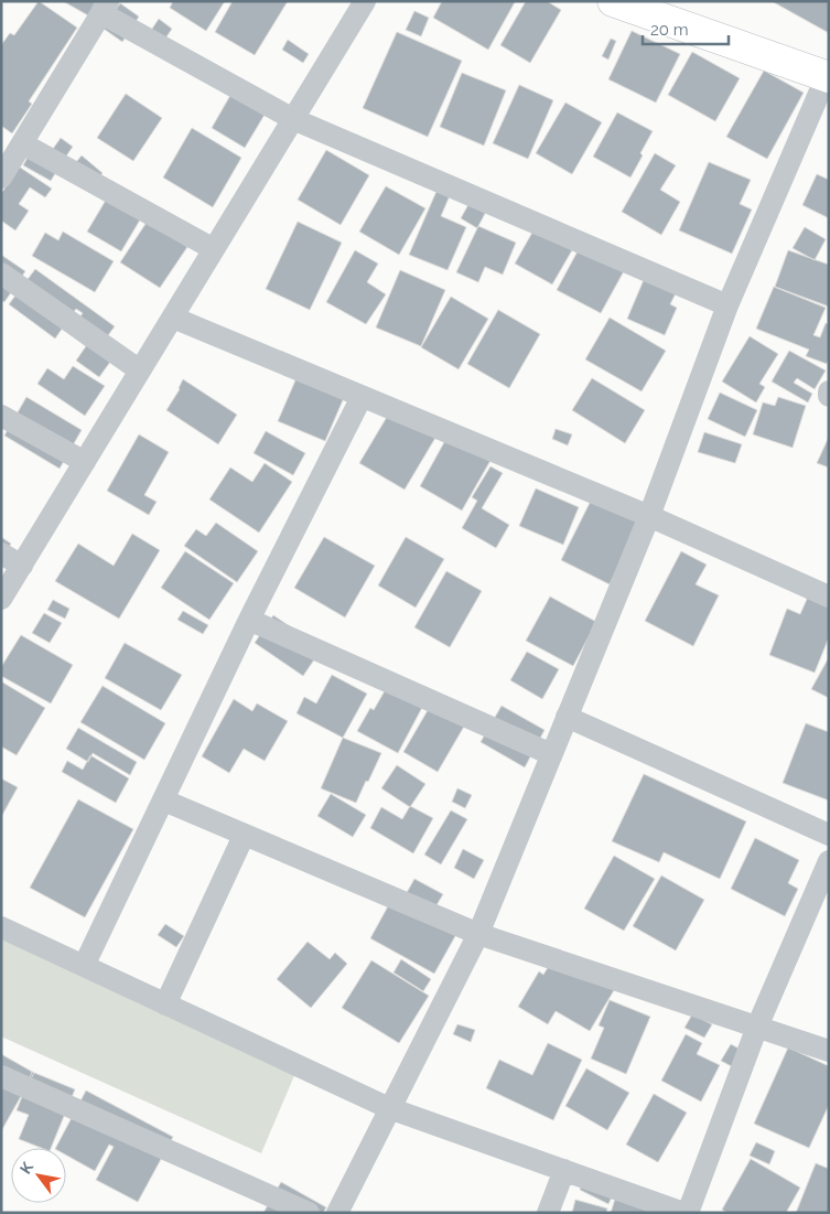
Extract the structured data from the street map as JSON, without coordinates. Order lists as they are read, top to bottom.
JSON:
{
  "scale_bar": "20 m",
  "north": "top left"
}
